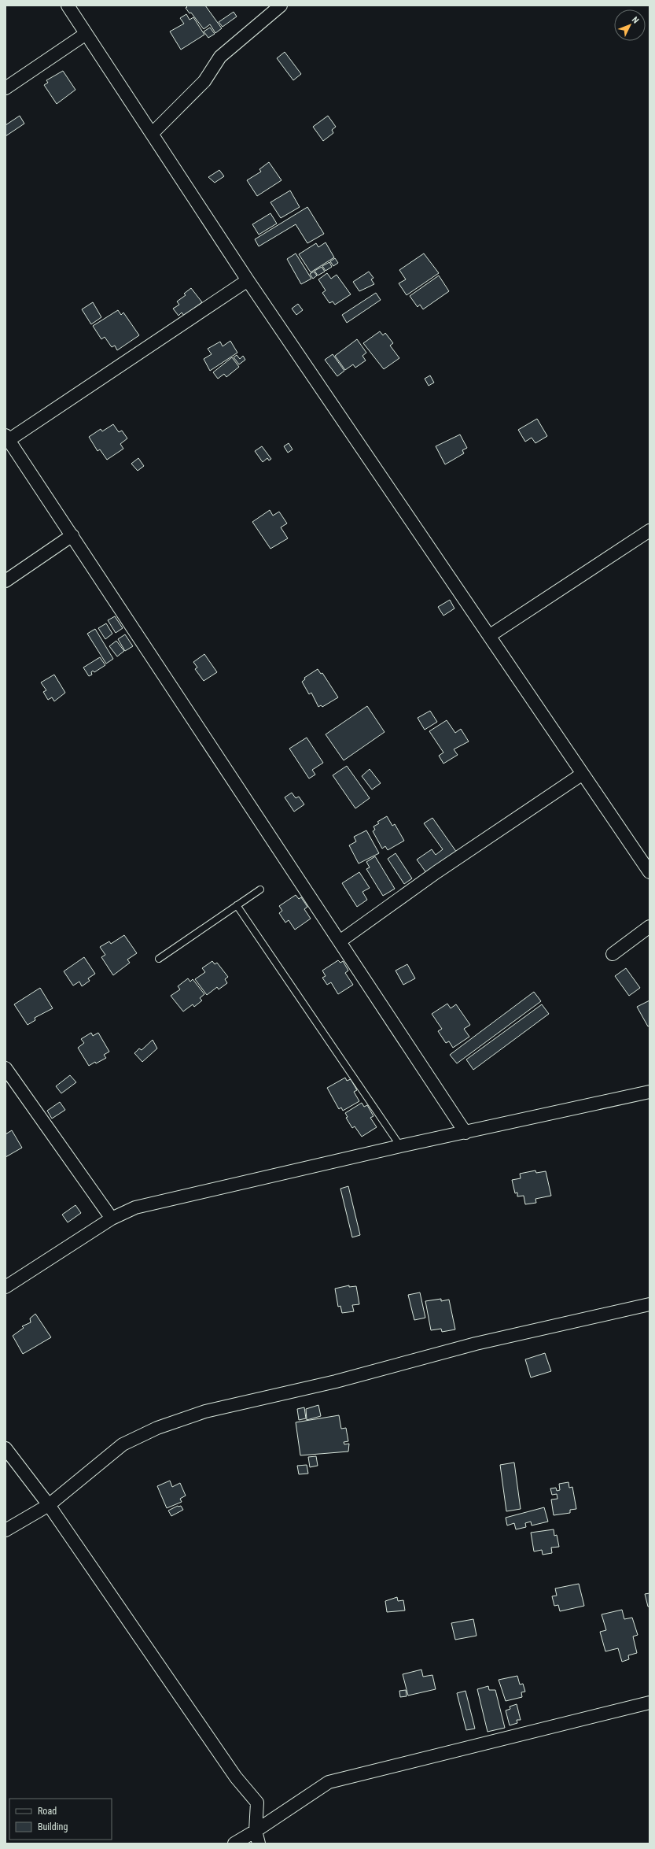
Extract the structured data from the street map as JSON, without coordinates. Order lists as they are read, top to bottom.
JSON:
{
  "legend": ["Road", "Building"],
  "north": "top right"
}
